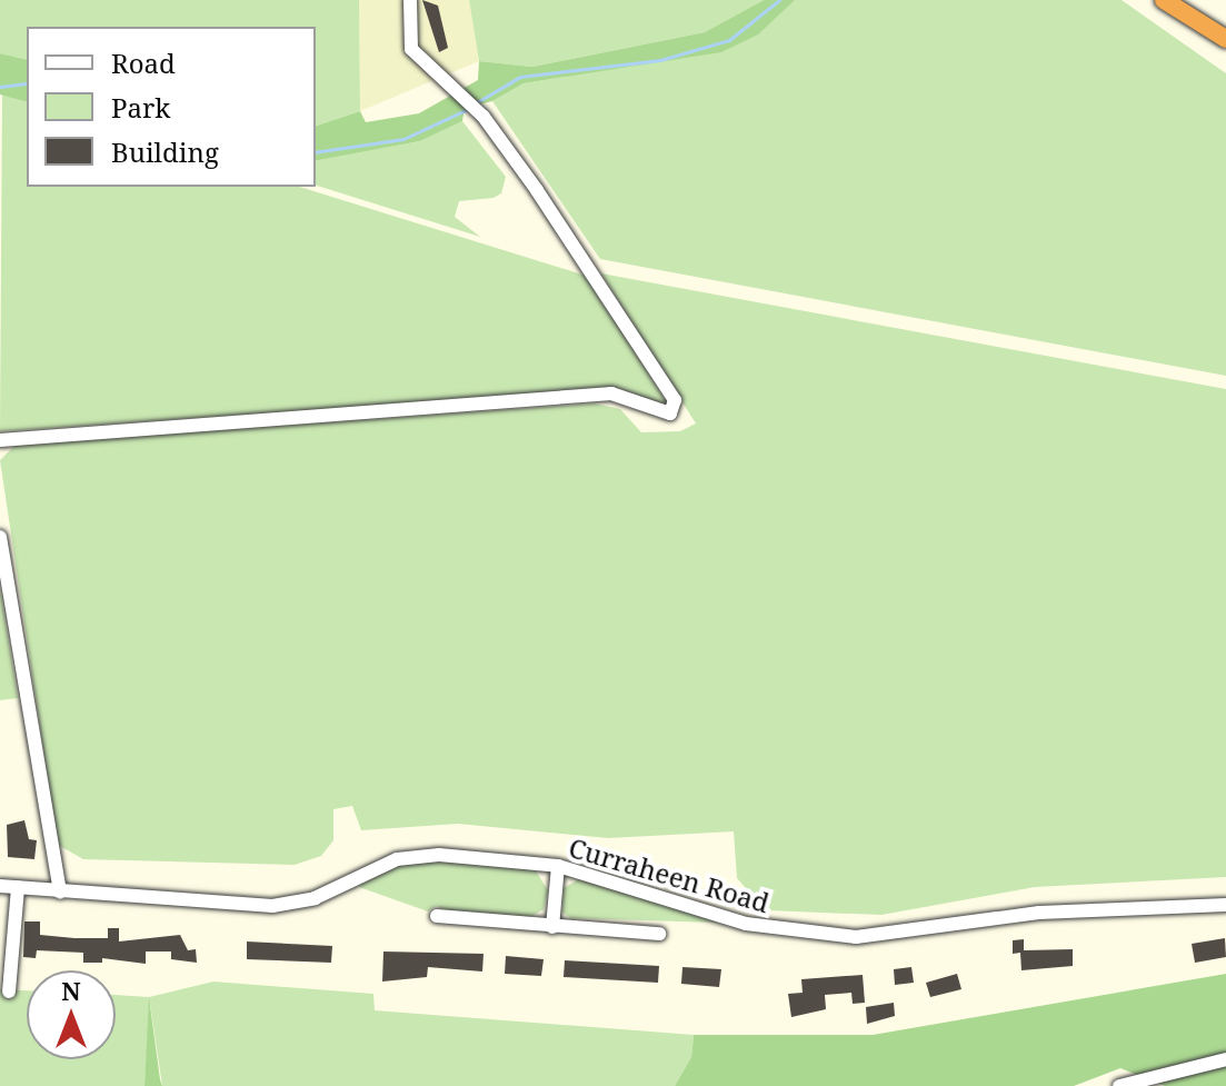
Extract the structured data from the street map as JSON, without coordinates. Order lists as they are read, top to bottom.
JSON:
{
  "streets": {
    "street": ["Curraheen Road"]
  },
  "legend": ["Road", "Park", "Building"],
  "north": "top"
}
